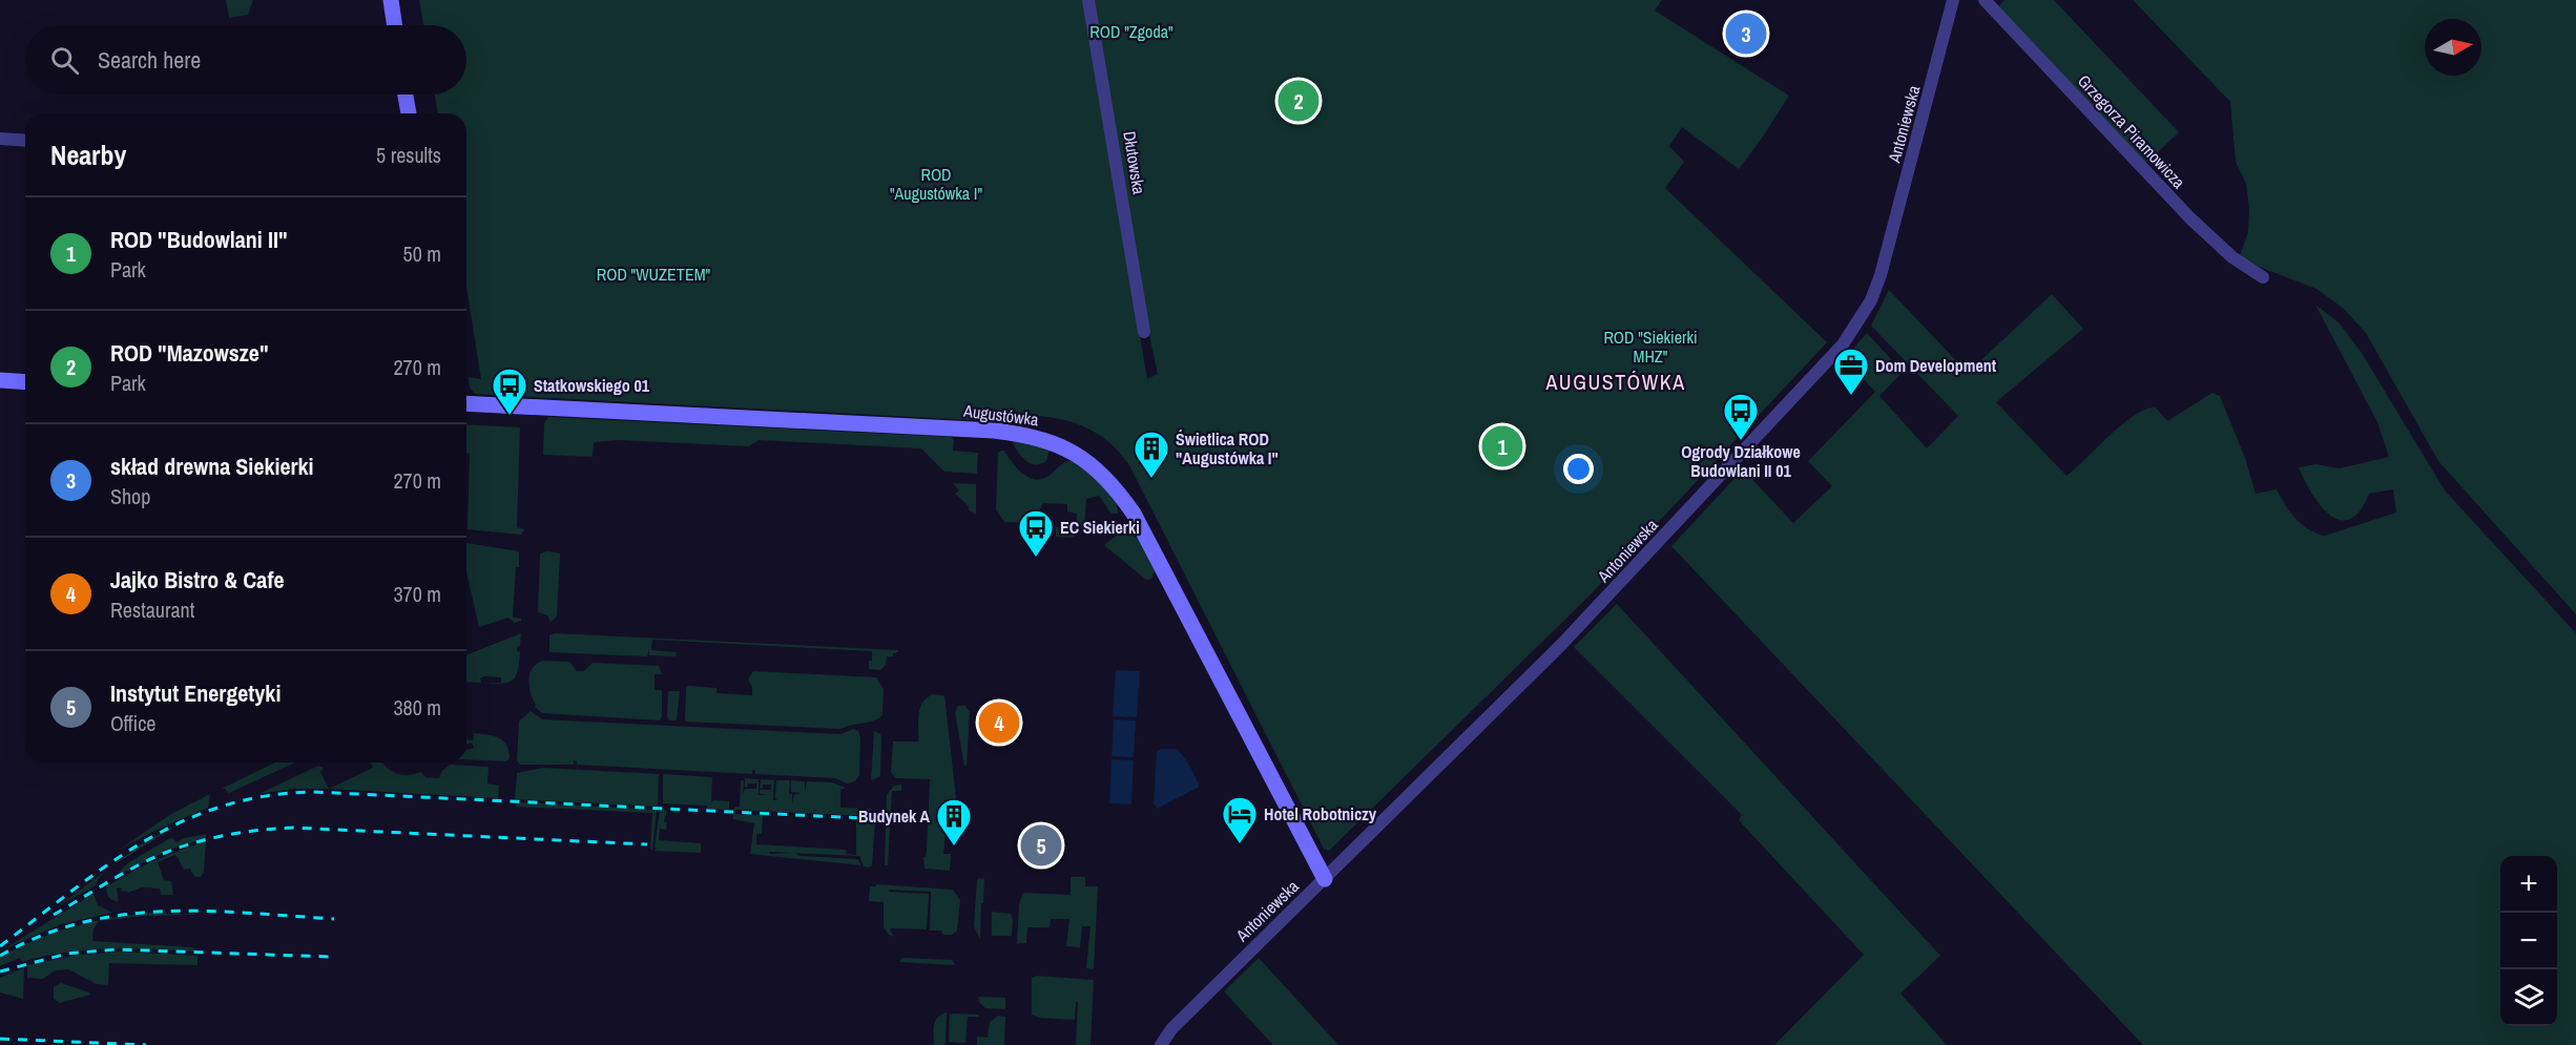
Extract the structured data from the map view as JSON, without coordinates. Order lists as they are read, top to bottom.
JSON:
{
  "streets": {
    "street": [
      "Antoniewska",
      "Grzegorza Piramowicza",
      "Dłutowska",
      "Augustówka"
    ]
  },
  "crossings": [
    ["Antoniewska", "Augustówka"]
  ],
  "districts": ["AUGUSTÓWKA"],
  "parks": [
    "ROD \"Zgoda\"",
    "ROD \"Augustówka I\"",
    "ROD \"WUZETEM\"",
    "ROD \"Siekierki MHZ\""
  ],
  "places": {
    "office": ["Dom Development"],
    "bus stop": ["Statkowskiego 01", "Ogrody Działkowe Budowlani II 01", "EC Siekierki"],
    "building": ["Świetlica ROD \"Augustówka I\"", "Budynek A"],
    "hotel": ["Hotel Robotniczy"]
  },
  "north": "right",
  "page": {
    "pins": [
      "3",
      "2",
      "1",
      "4",
      "5"
    ],
    "search": "Search here",
    "heading": ["Nearby", "5 results"],
    "list": [
      {
        "mark": "1",
        "name": "ROD \"Budowlani II\"",
        "note": "Park",
        "value": "50 m"
      },
      {
        "mark": "2",
        "name": "ROD \"Mazowsze\"",
        "note": "Park",
        "value": "270 m"
      },
      {
        "mark": "3",
        "name": "skład drewna Siekierki",
        "note": "Shop",
        "value": "270 m"
      },
      {
        "mark": "4",
        "name": "Jajko Bistro & Cafe",
        "note": "Restaurant",
        "value": "370 m"
      },
      {
        "mark": "5",
        "name": "Instytut Energetyki",
        "note": "Office",
        "value": "380 m"
      }
    ],
    "map_buttons": ["+", "−"]
  }
}
